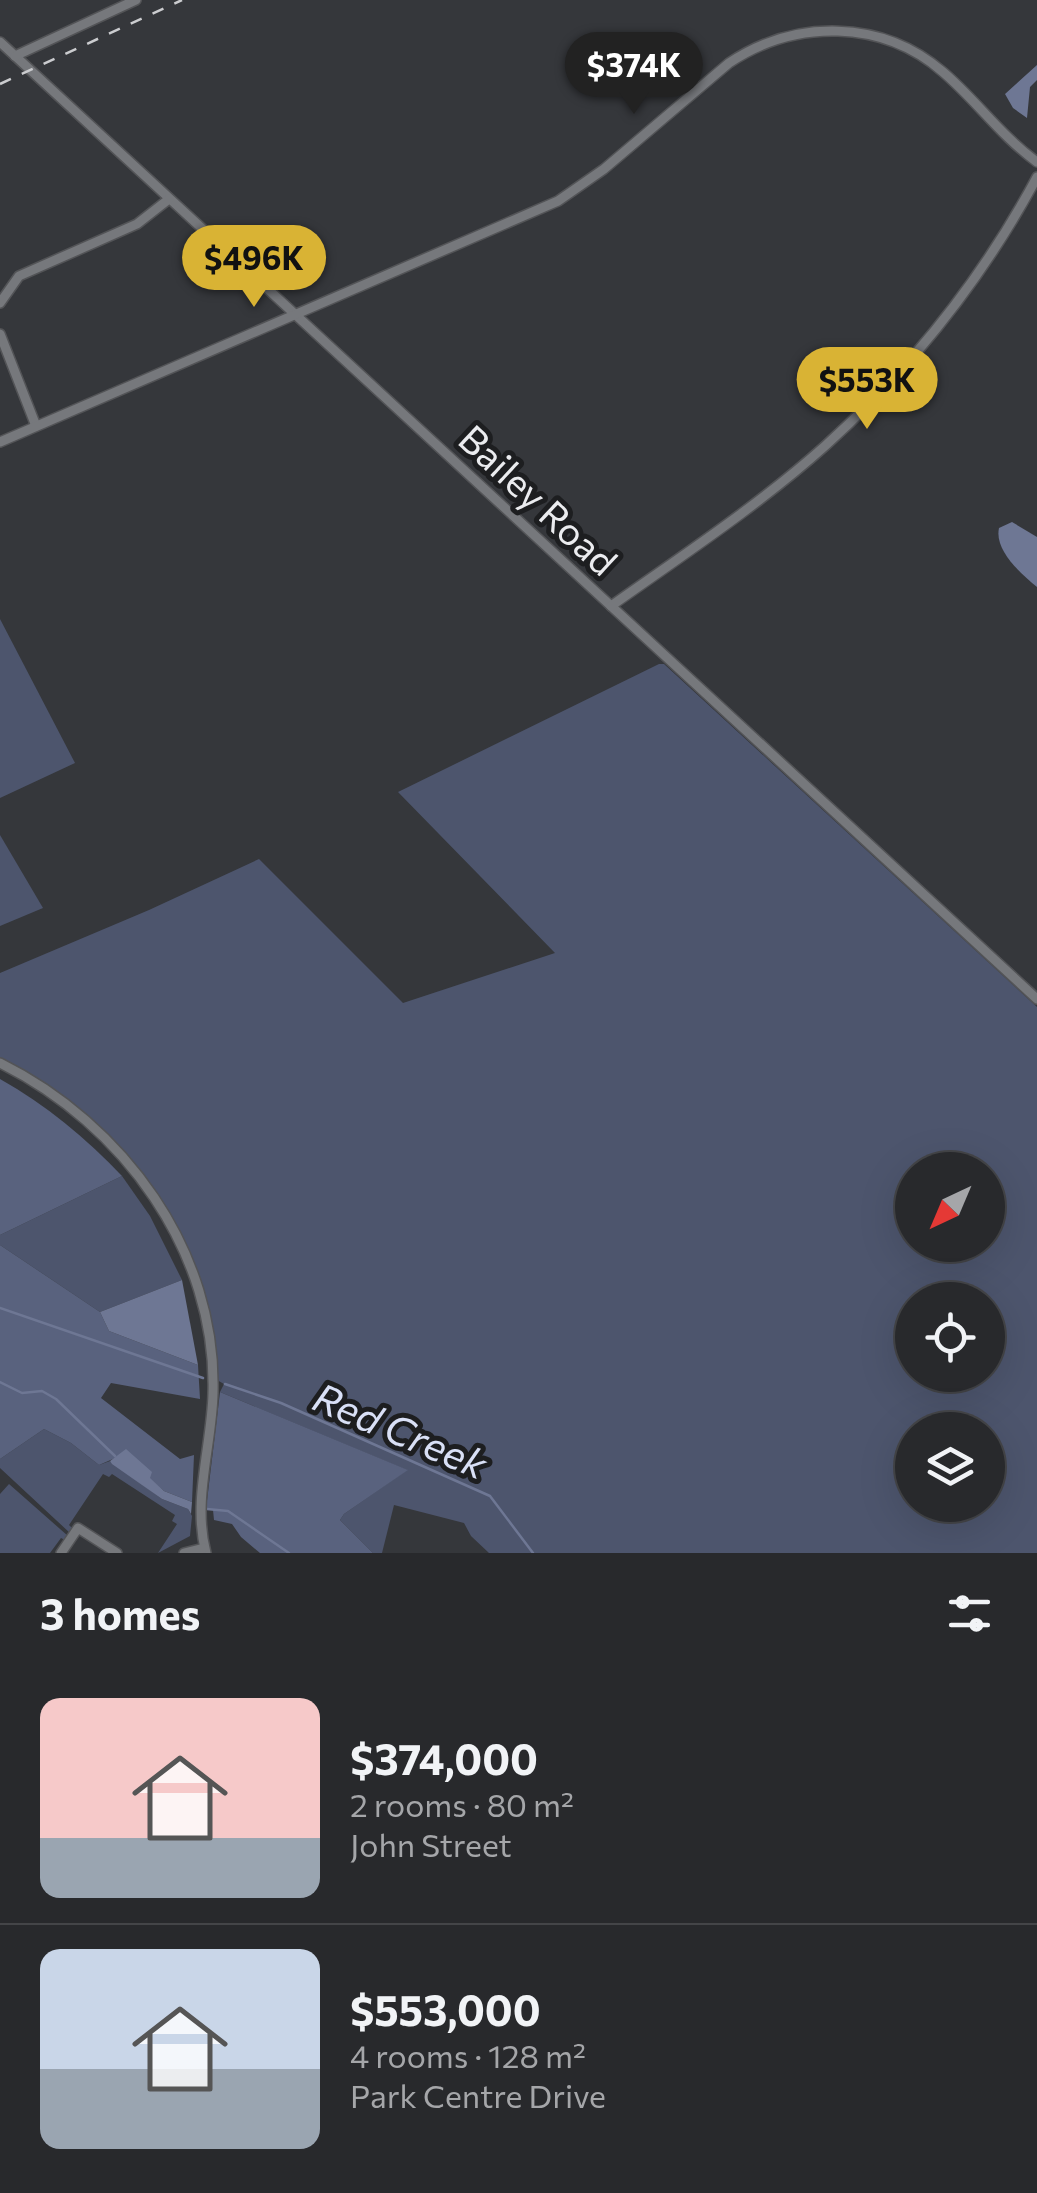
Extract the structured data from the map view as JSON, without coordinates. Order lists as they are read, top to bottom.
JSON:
{
  "streets": {
    "street": ["Bailey Road"]
  },
  "water": ["Red Creek"],
  "north": "bottom left",
  "page": {
    "price": ["$374K", "$496K", "$553K"],
    "heading": "3 homes",
    "list": [
      {
        "name": "$374,000",
        "note": "2 rooms · 80 m² · John Street"
      },
      {
        "name": "$553,000",
        "note": "4 rooms · 128 m² · Park Centre Drive"
      }
    ]
  }
}
